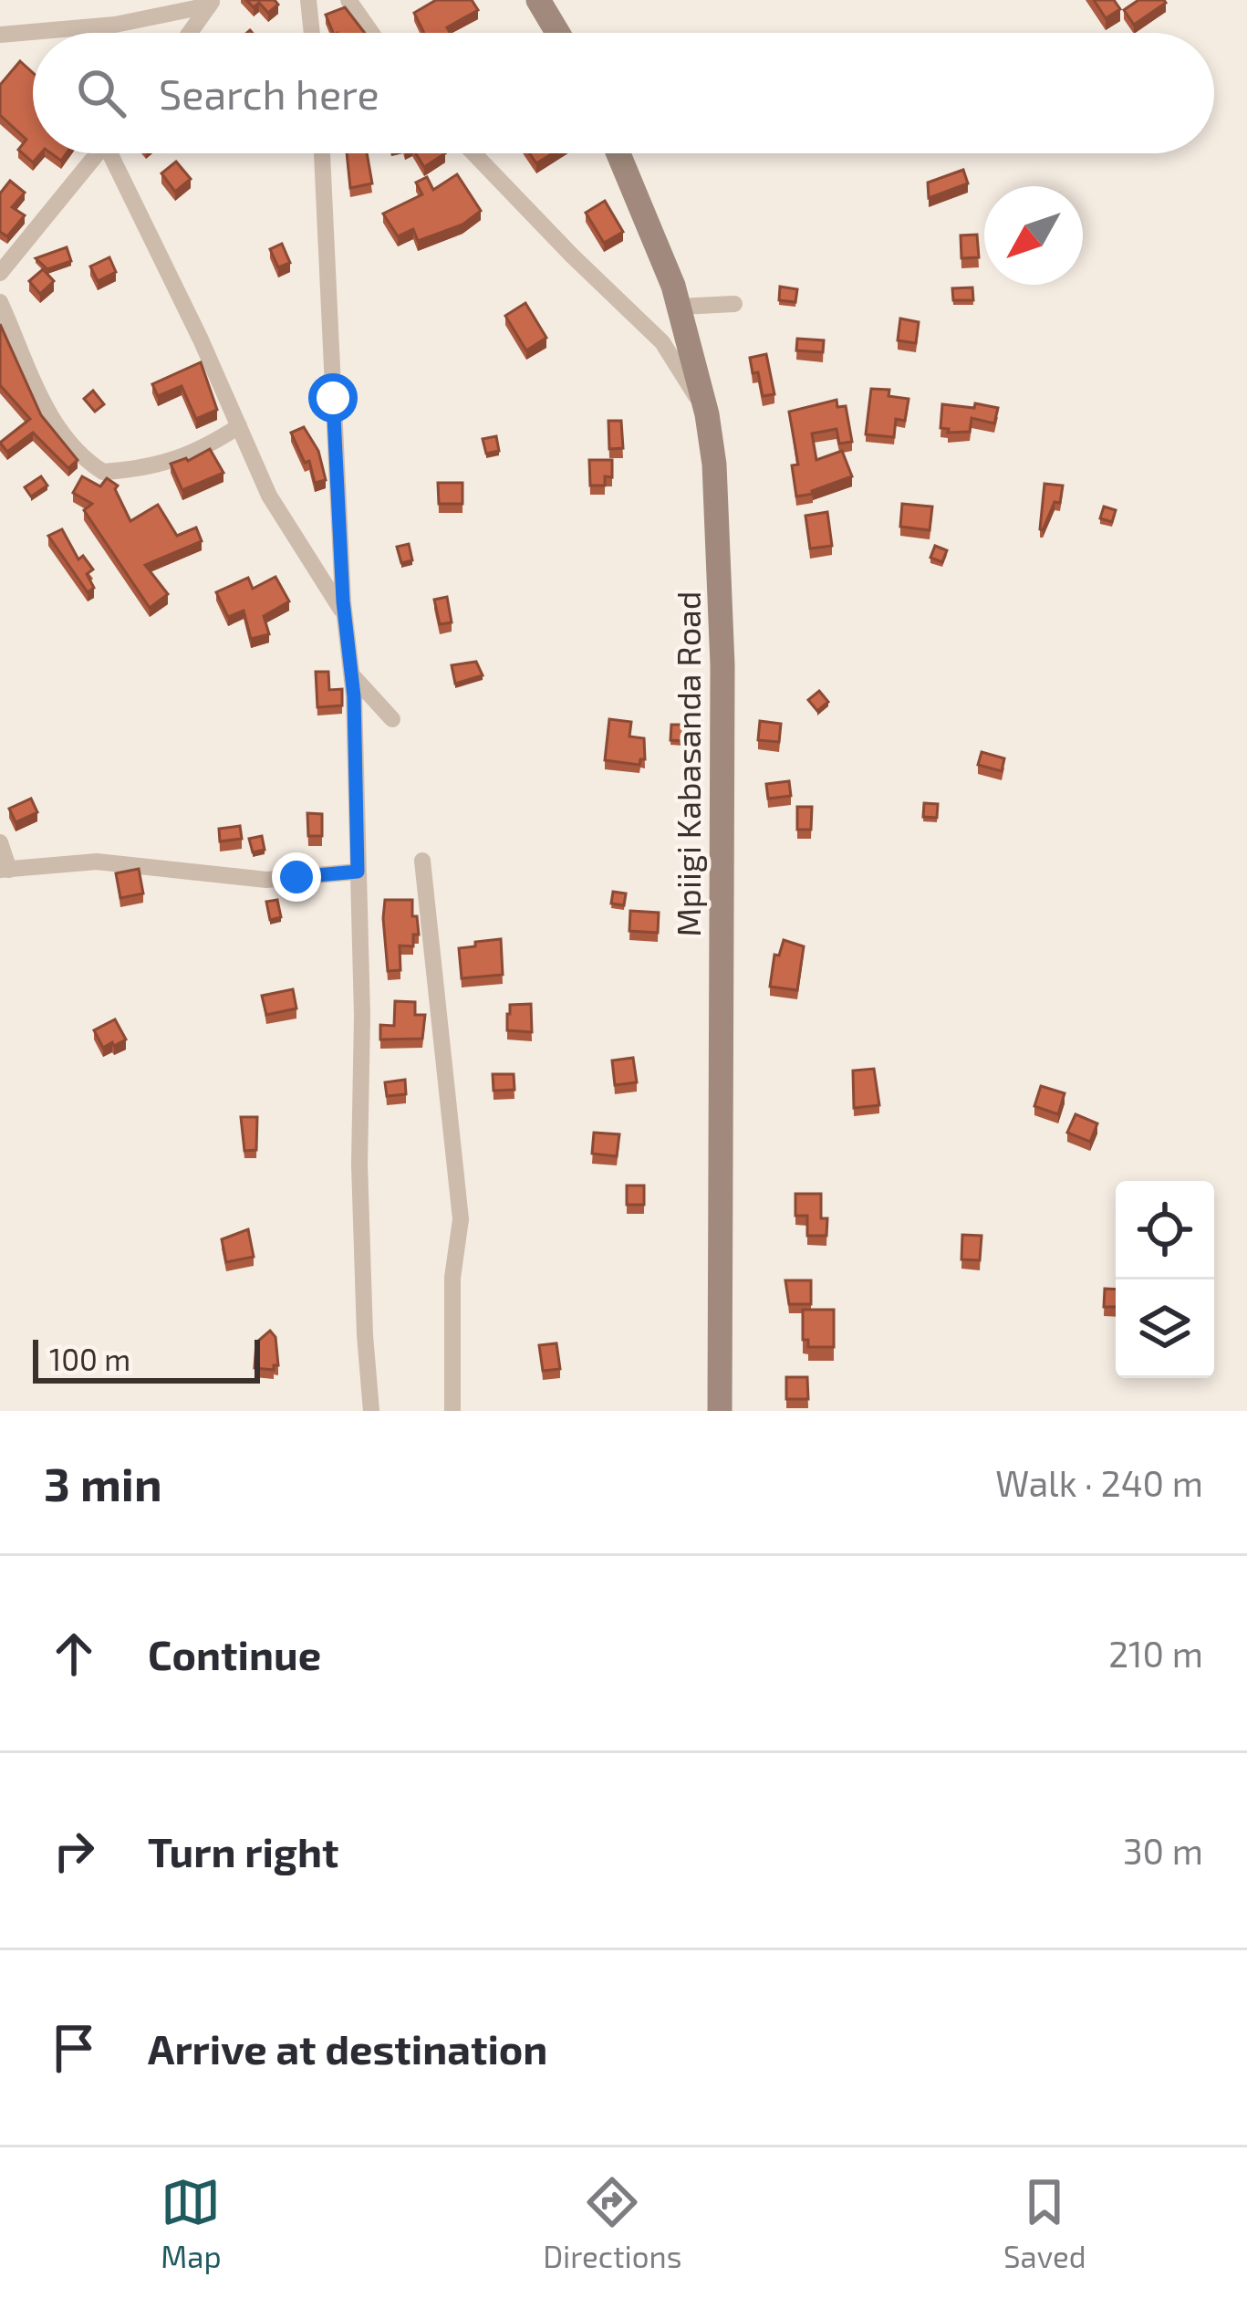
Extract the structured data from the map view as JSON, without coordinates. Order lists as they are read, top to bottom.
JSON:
{
  "streets": {
    "main road": ["Mpiigi Kabasanda Road"]
  },
  "scale_bar": "100 m",
  "north": "bottom left",
  "page": {
    "search": "Search here",
    "scale": "100 m",
    "heading": ["3 min", "Walk · 240 m"],
    "list": [
      ["Continue", "210 m"],
      ["Turn right", "30 m"],
      "Arrive at destination"
    ],
    "nav": ["Map", "Directions", "Saved"]
  }
}
